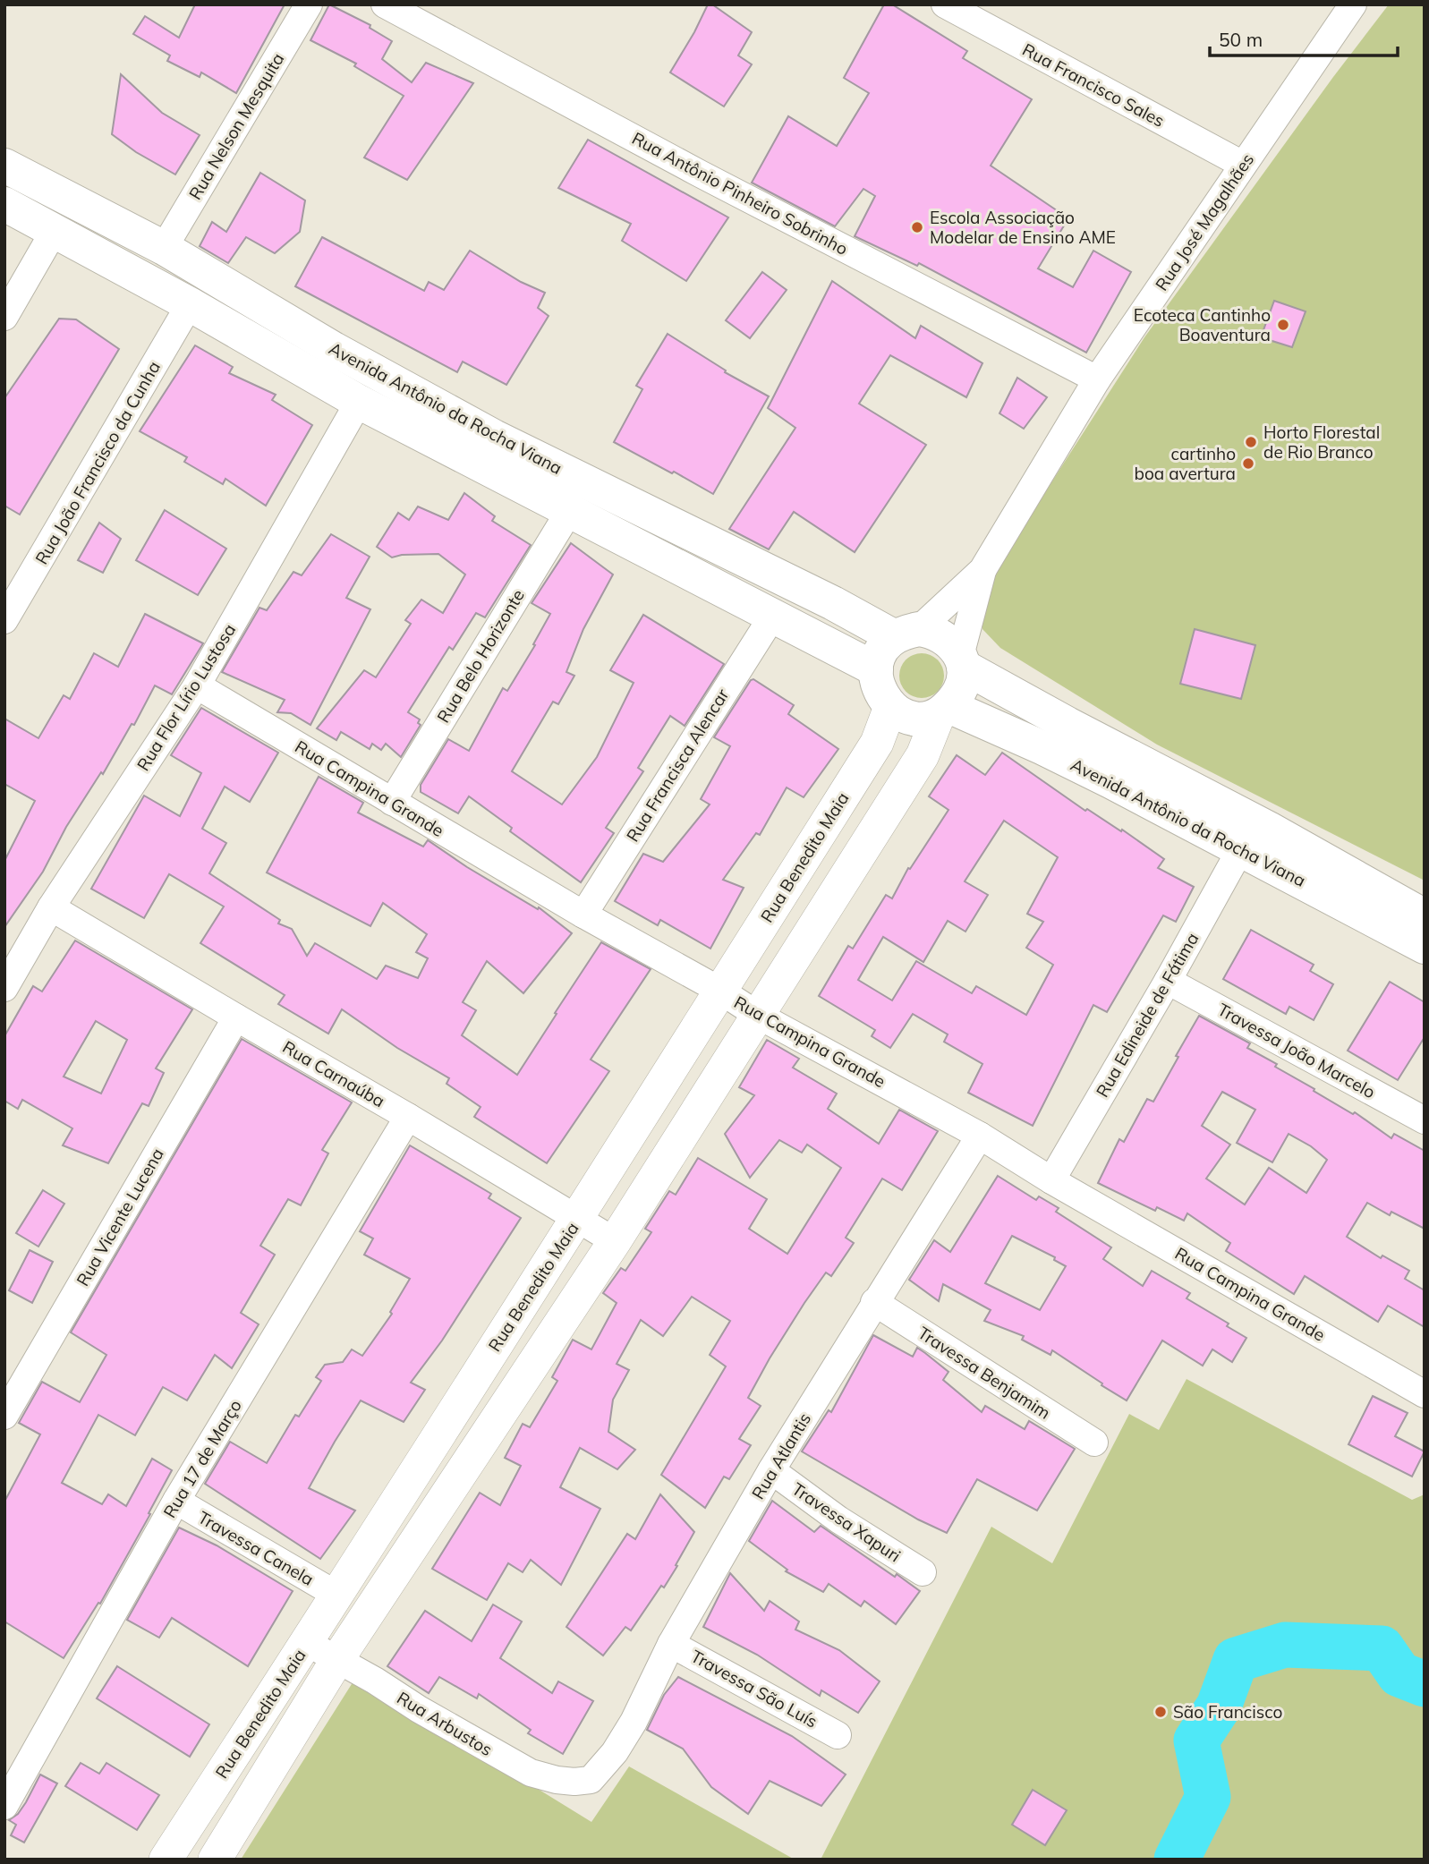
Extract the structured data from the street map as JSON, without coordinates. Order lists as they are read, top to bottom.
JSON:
{
  "streets": {
    "main road": ["Avenida Antônio da Rocha Viana"],
    "street": [
      "Rua Francisco Sales",
      "Rua Nelson Mesquita",
      "Rua Antônio Pinheiro Sobrinho",
      "Rua José Magalhães",
      "Rua João Francisco da Cunha",
      "Rua Belo Horizonte",
      "Rua Flor Lírio Lustosa",
      "Rua Francisca Alencar",
      "Rua Campina Grande",
      "Rua Benedito Maia",
      "Rua Edineide de Fátima",
      "Travessa João Marcelo",
      "Rua Carnaúba",
      "Rua Vicente Lucena",
      "Travessa Benjamim",
      "Rua Atlantis",
      "Rua 17 de Março",
      "Travessa Xapuri",
      "Travessa Canela",
      "Travessa São Luís",
      "Rua Arbustos"
    ]
  },
  "crossings": [
    ["Rua Francisco Sales", "Rua José Magalhães"],
    ["Rua Nelson Mesquita", "Avenida Antônio da Rocha Viana"],
    ["Rua Antônio Pinheiro Sobrinho", "Rua José Magalhães"],
    ["Rua José Magalhães", "Avenida Antônio da Rocha Viana"],
    ["Rua José Magalhães", "Rua Benedito Maia"],
    ["Avenida Antônio da Rocha Viana", "Rua João Francisco da Cunha"],
    ["Avenida Antônio da Rocha Viana", "Rua Belo Horizonte"],
    ["Avenida Antônio da Rocha Viana", "Rua Flor Lírio Lustosa"],
    ["Avenida Antônio da Rocha Viana", "Rua Francisca Alencar"],
    ["Avenida Antônio da Rocha Viana", "Rua Benedito Maia"],
    ["Avenida Antônio da Rocha Viana", "Rua Edineide de Fátima"],
    ["Rua Belo Horizonte", "Rua Campina Grande"],
    ["Rua Flor Lírio Lustosa", "Rua Campina Grande"],
    ["Rua Flor Lírio Lustosa", "Rua Carnaúba"],
    ["Rua Francisca Alencar", "Rua Campina Grande"],
    ["Rua Campina Grande", "Rua Benedito Maia"],
    ["Rua Campina Grande", "Rua Edineide de Fátima"],
    ["Rua Campina Grande", "Rua Atlantis"],
    ["Rua Benedito Maia", "Rua Carnaúba"],
    ["Rua Benedito Maia", "Travessa Canela"],
    ["Rua Benedito Maia", "Rua Arbustos"],
    ["Rua Edineide de Fátima", "Travessa João Marcelo"],
    ["Rua Carnaúba", "Rua Vicente Lucena"],
    ["Rua Carnaúba", "Rua 17 de Março"],
    ["Travessa Benjamim", "Rua Atlantis"],
    ["Rua Atlantis", "Travessa Xapuri"],
    ["Rua Atlantis", "Travessa São Luís"],
    ["Rua Atlantis", "Rua Arbustos"],
    ["Rua 17 de Março", "Travessa Canela"]
  ],
  "places": [
    "Escola Associação Modelar de Ensino AME",
    "Ecoteca Cantinho Boaventura",
    "Horto Florestal de Rio Branco",
    "cartinho boa avertura",
    "São Francisco"
  ],
  "scale_bar": "50 m"
}
